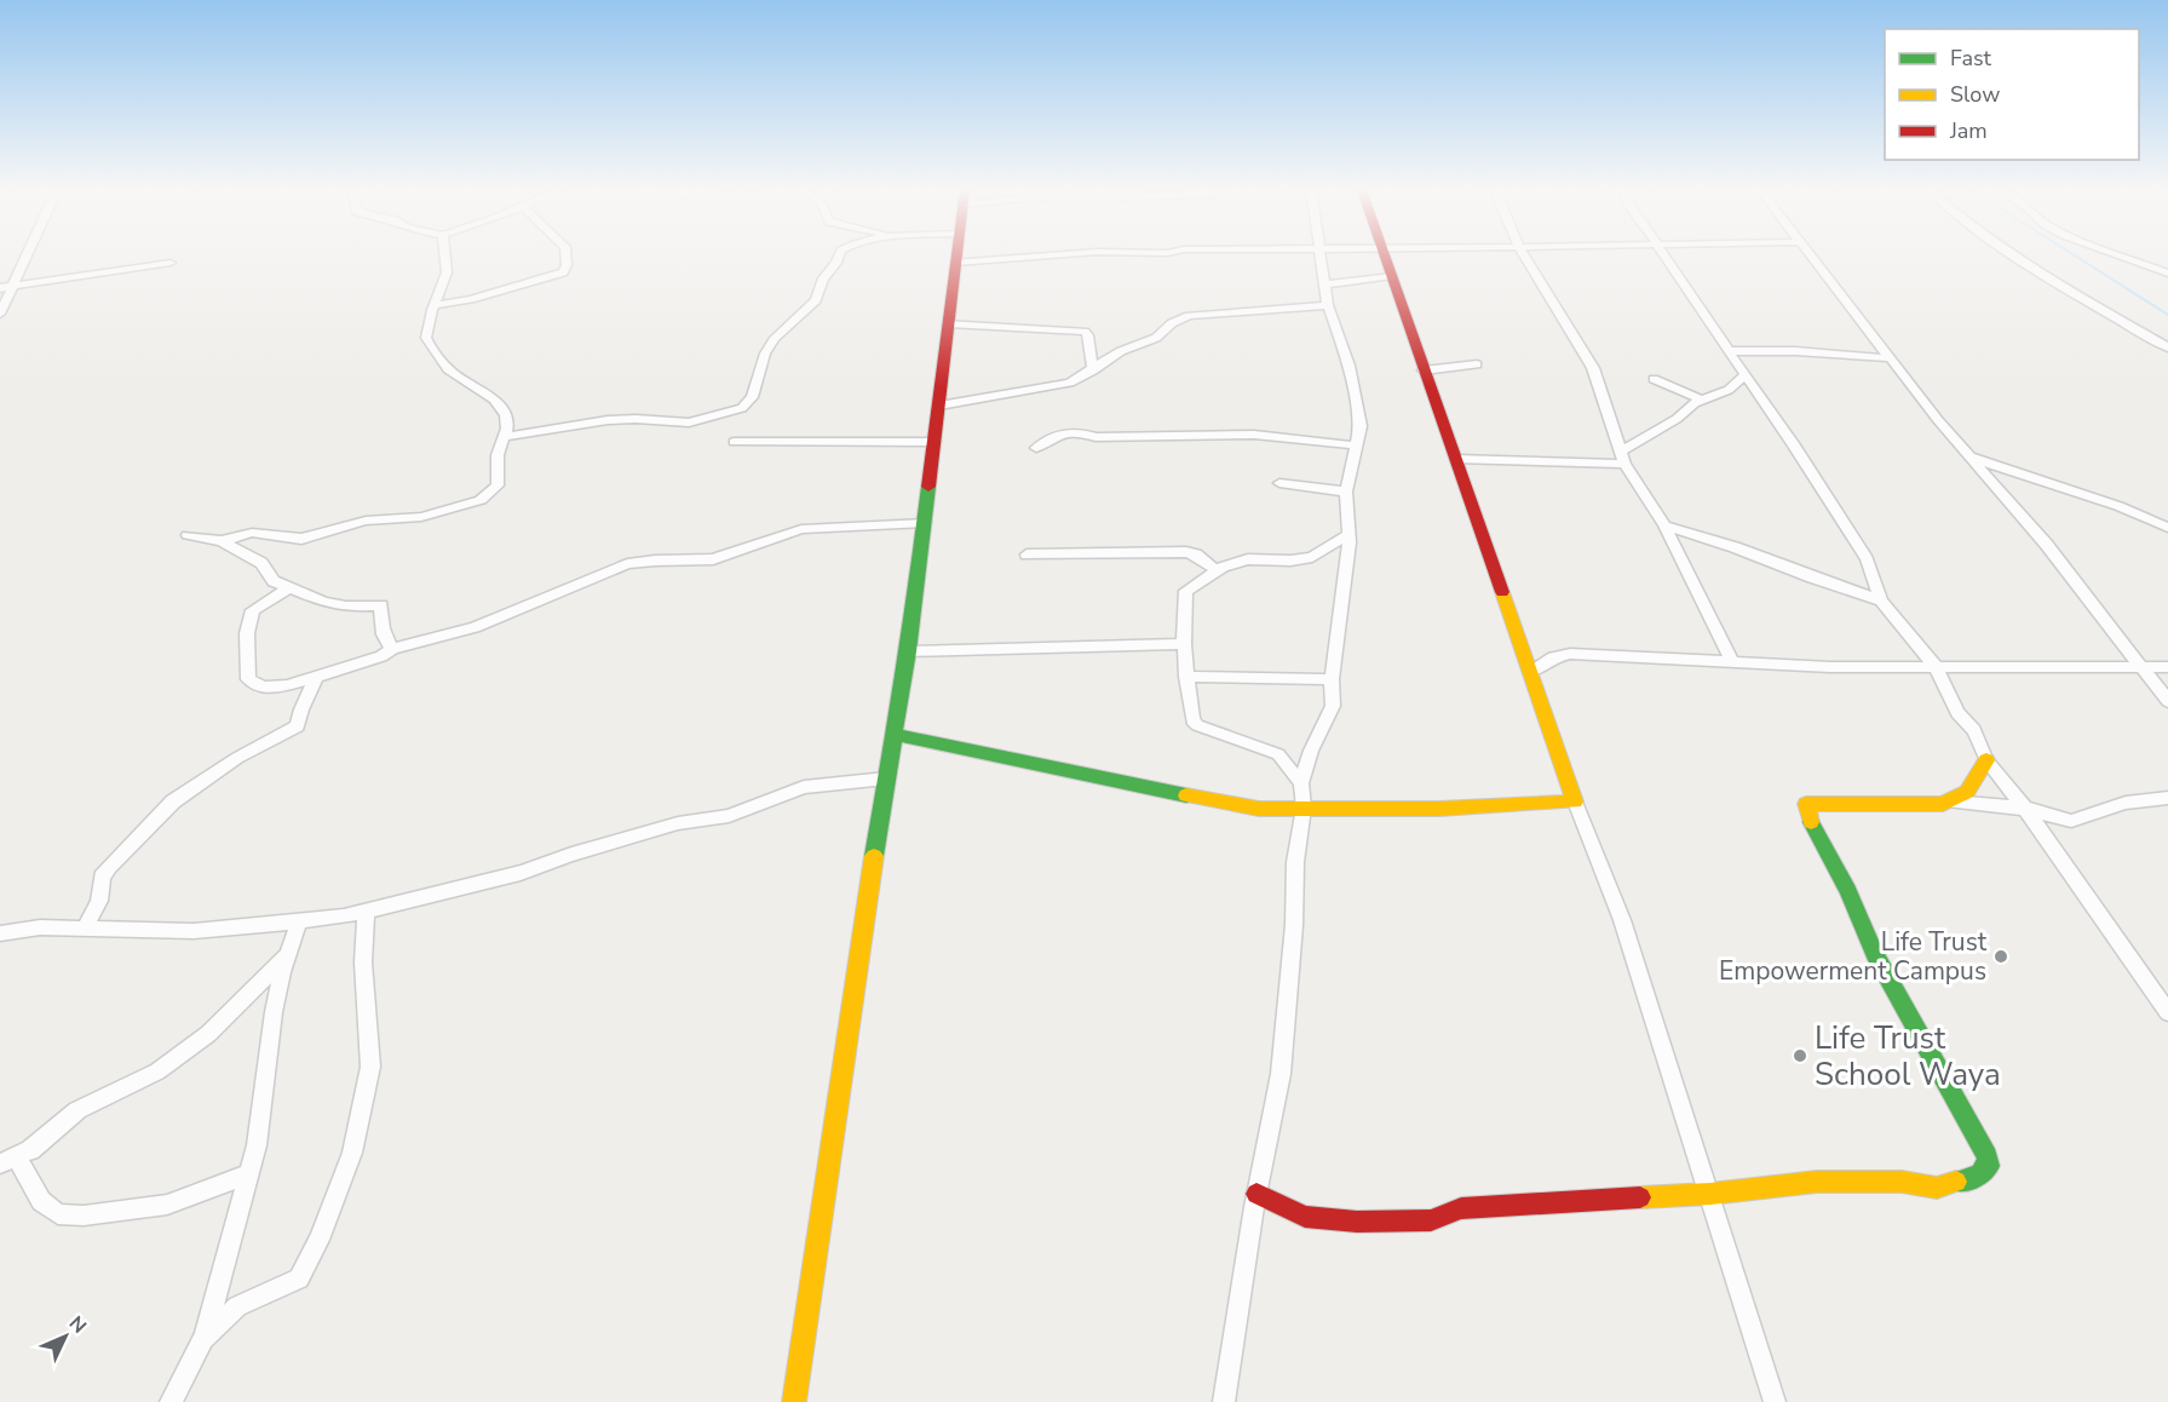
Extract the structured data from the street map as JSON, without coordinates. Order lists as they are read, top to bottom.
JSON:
{
  "places": ["Life Trust Empowerment Campus", "Life Trust School Waya"],
  "legend": ["Fast", "Slow", "Jam"],
  "north": "top right"
}
